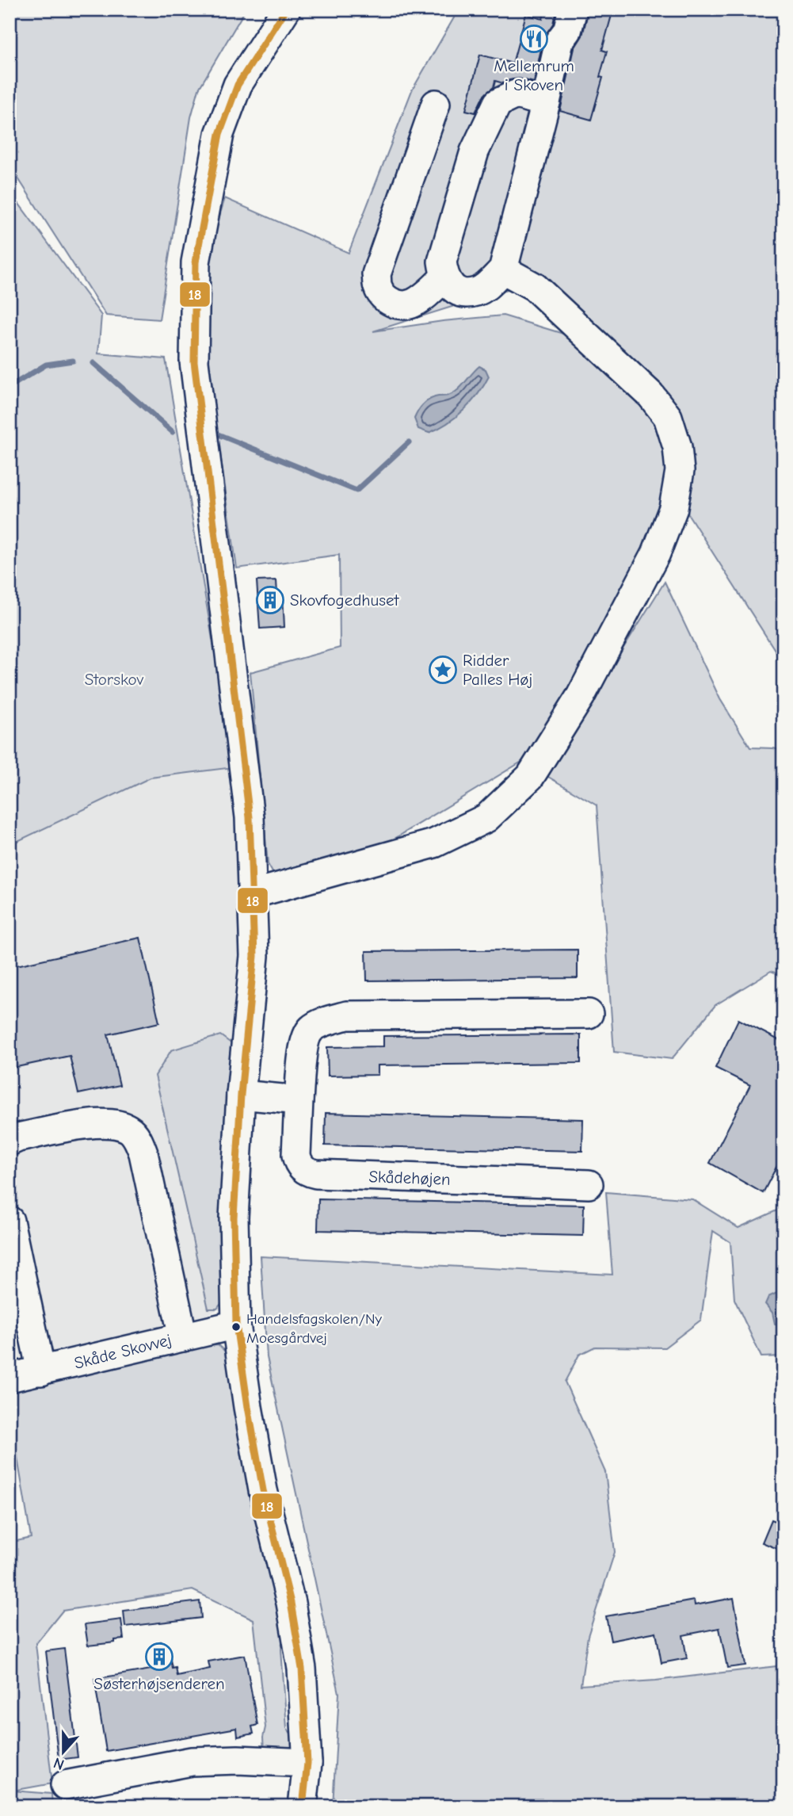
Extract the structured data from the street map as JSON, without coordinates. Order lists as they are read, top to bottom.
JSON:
{
  "streets": {
    "street": ["Skådehøjen", "Skåde Skovvej"]
  },
  "parks": ["Storskov"],
  "places": {
    "restaurant": ["Mellemrum i Skoven"],
    "building": ["Skovfogedhuset", "Søsterhøjsenderen"],
    "place": ["Ridder Palles Høj"],
    "other": ["Handelsfagskolen/Ny Moesgårdvej"]
  },
  "lines": ["transit line 18"],
  "north": "bottom"
}
